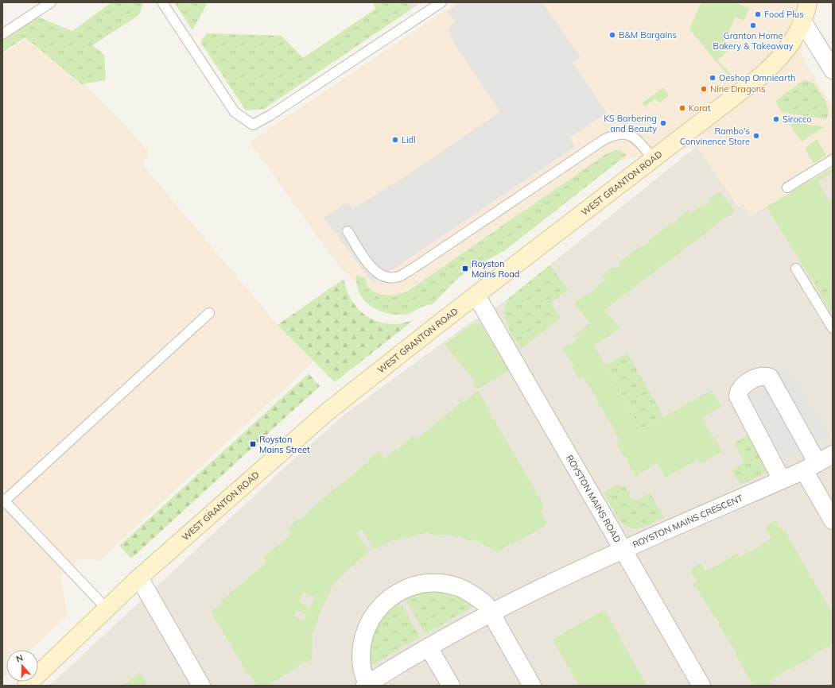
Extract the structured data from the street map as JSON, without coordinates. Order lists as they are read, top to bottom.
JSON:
{
  "streets": {
    "street": ["WEST GRANTON ROAD", "ROYSTON MAINS ROAD", "ROYSTON MAINS CRESCENT"]
  },
  "crossings": [
    ["WEST GRANTON ROAD", "ROYSTON MAINS ROAD"],
    ["ROYSTON MAINS ROAD", "ROYSTON MAINS CRESCENT"]
  ],
  "places": {
    "other": [
      "Food Plus",
      "Granton Home Bakery & Takeaway",
      "B&M Bargains",
      "Oeshop Omniearth",
      "Nine Dragons",
      "Korat",
      "Sirocco",
      "KS Barbering and Beauty",
      "Rambo's Convinence Store",
      "Lidl"
    ],
    "transit": ["Royston Mains Road", "Royston Mains Street"]
  },
  "north": "top"
}
